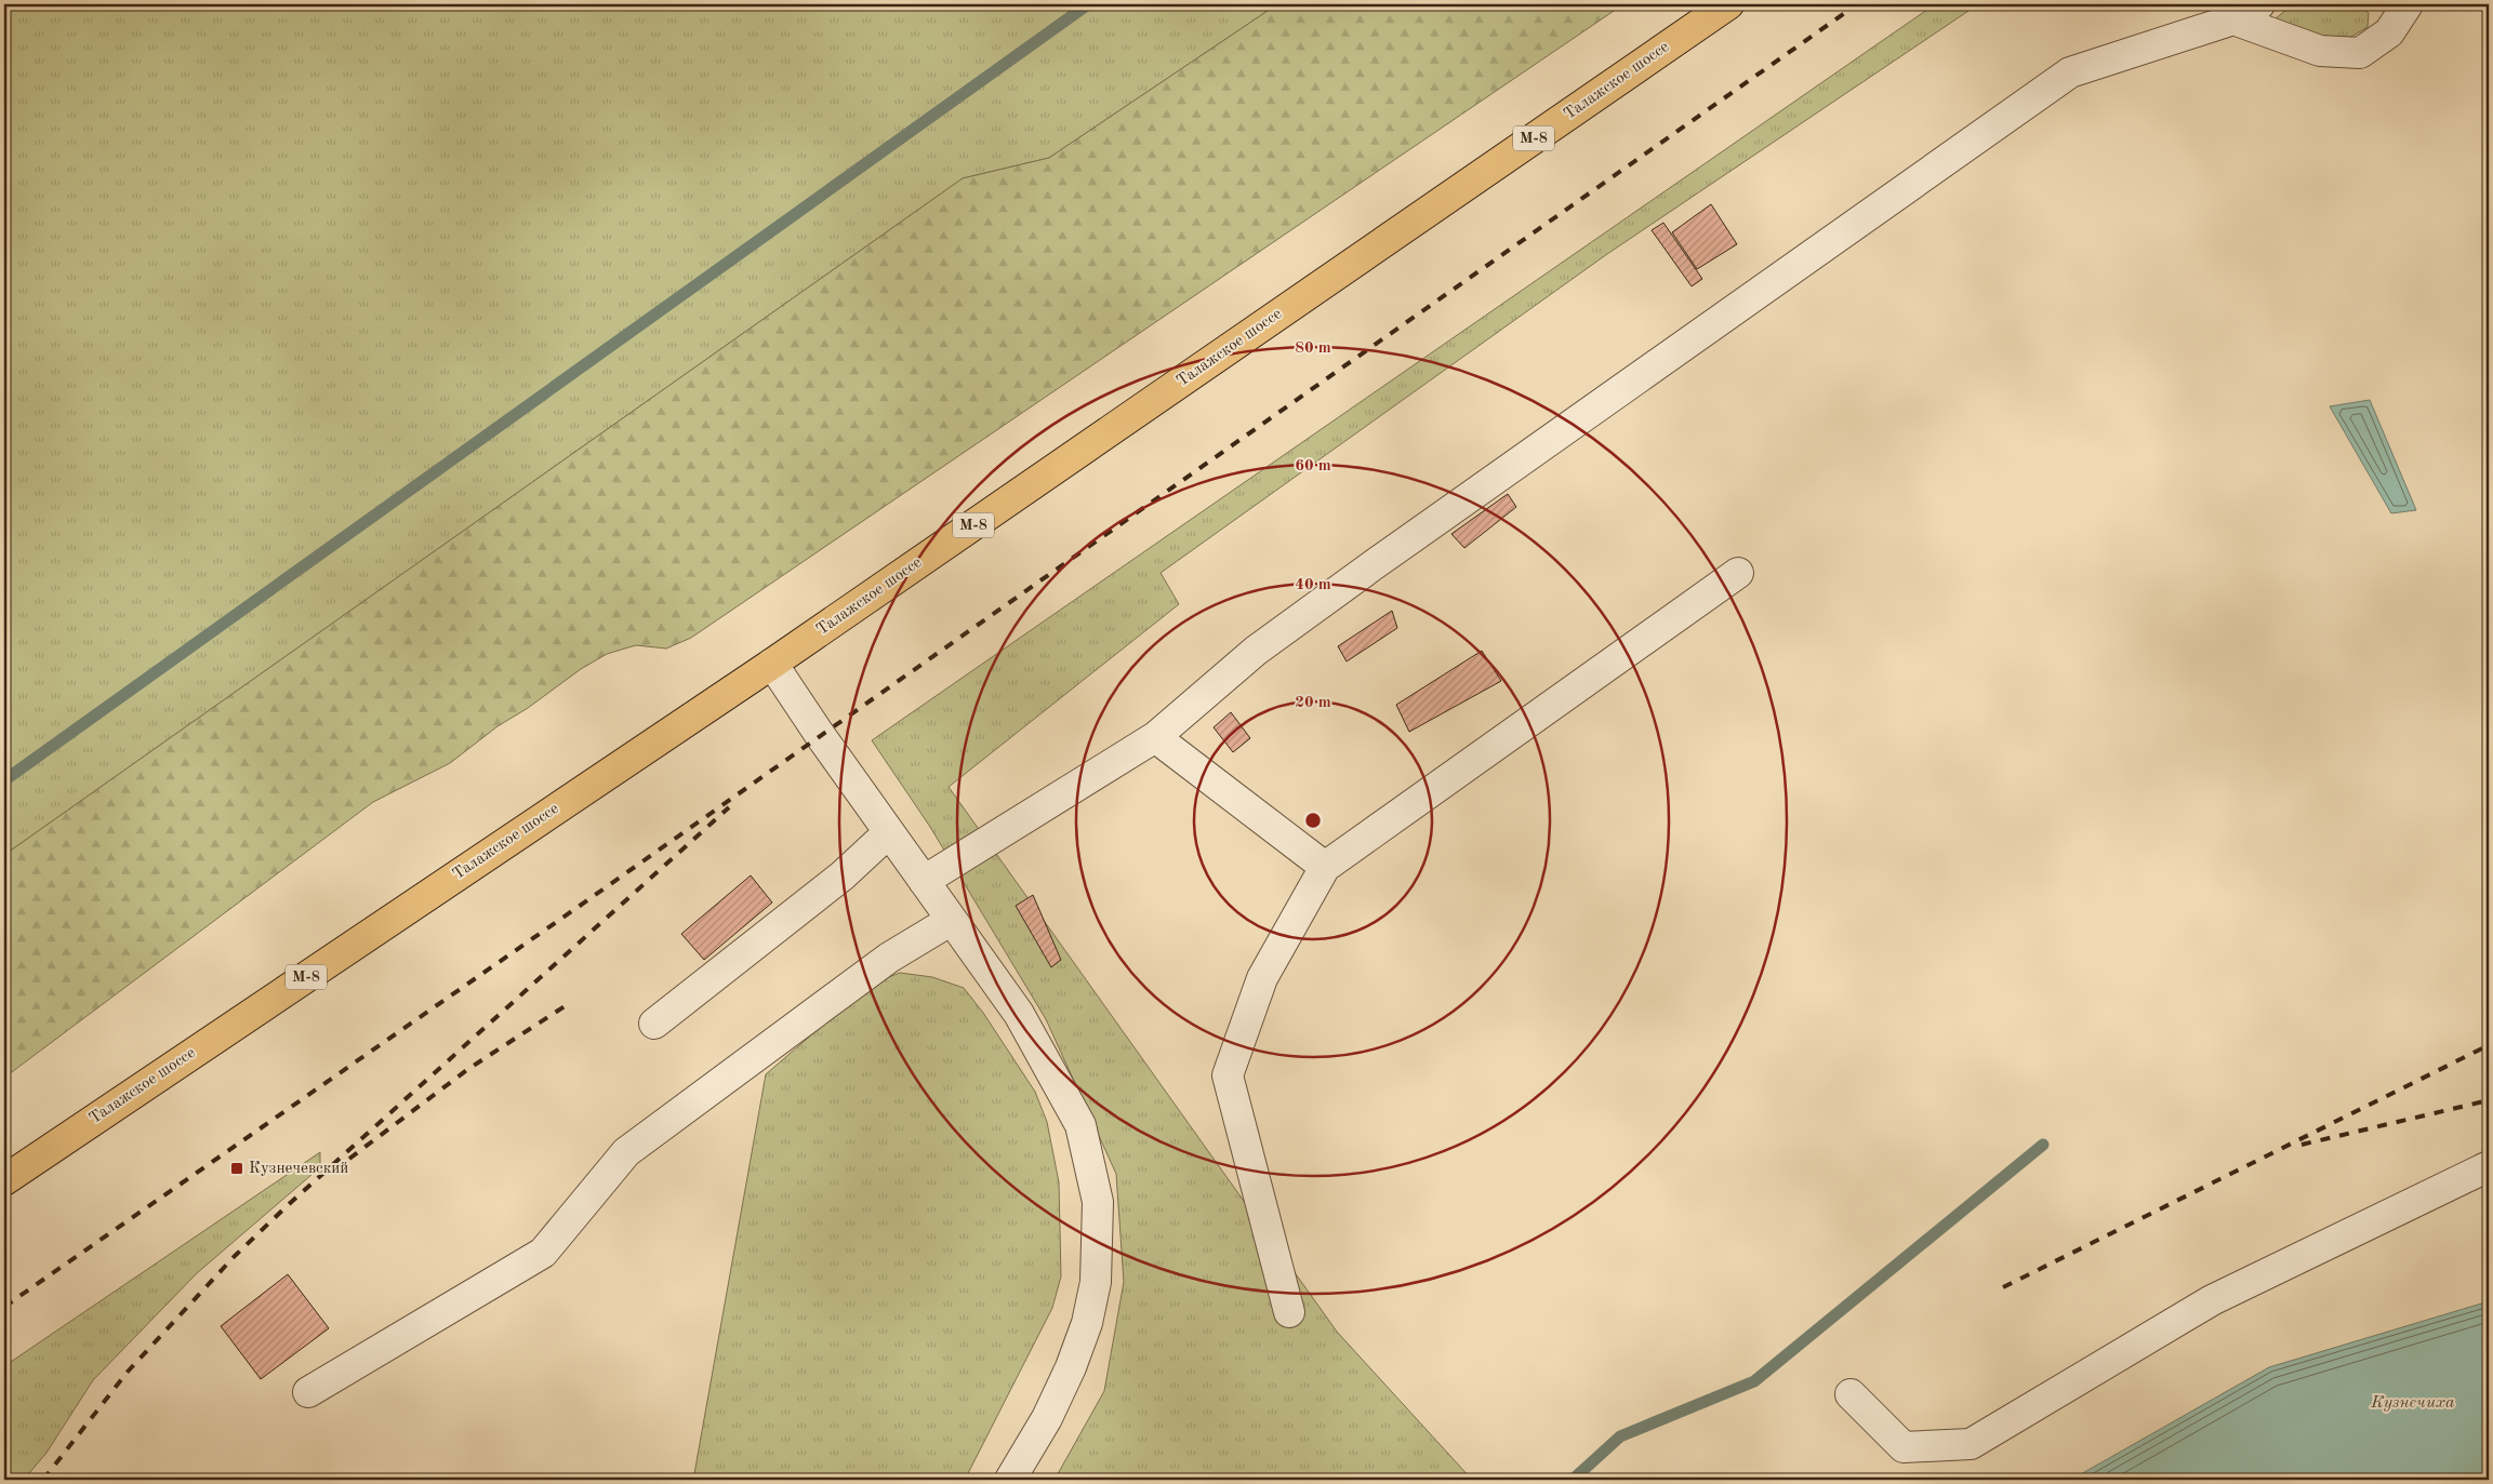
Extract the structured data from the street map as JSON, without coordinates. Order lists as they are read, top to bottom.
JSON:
{
  "streets": {
    "main road": ["Талажское шоссе", "М-8"]
  },
  "water": ["Кузнечиха"],
  "places": {
    "transit": ["Кузнечевский"]
  },
  "rings": [
    "80 m",
    "60 m",
    "40 m",
    "20 m"
  ]
}
